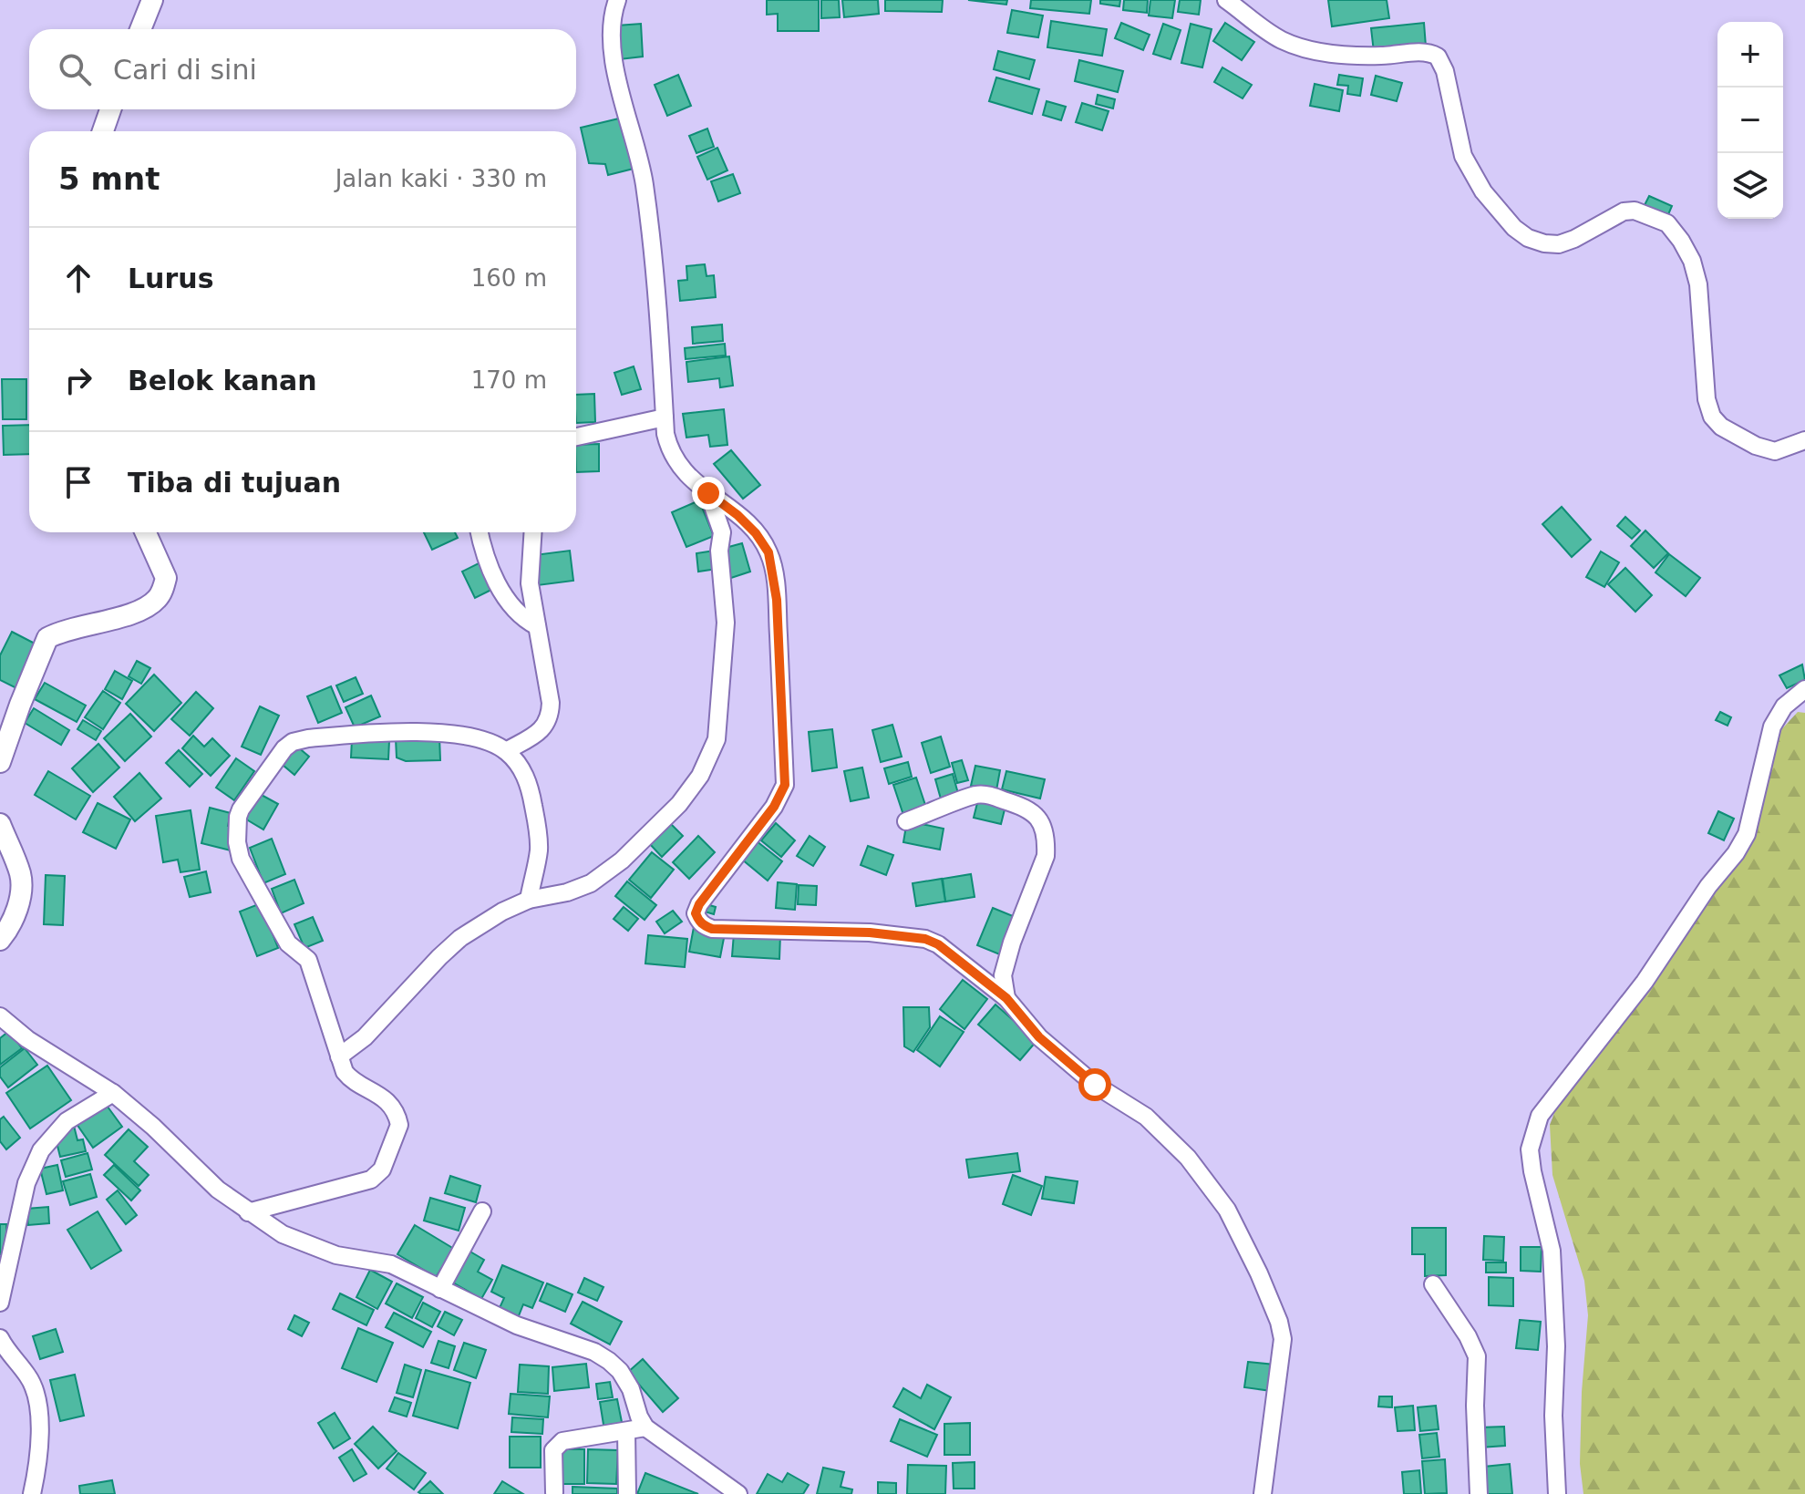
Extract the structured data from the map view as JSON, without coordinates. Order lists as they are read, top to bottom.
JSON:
{
  "page": {
    "map_buttons": ["+", "−"],
    "search": "Cari di sini",
    "heading": ["5 mnt", "Jalan kaki · 330 m"],
    "list": [
      ["Lurus", "160 m"],
      ["Belok kanan", "170 m"],
      "Tiba di tujuan"
    ]
  }
}
